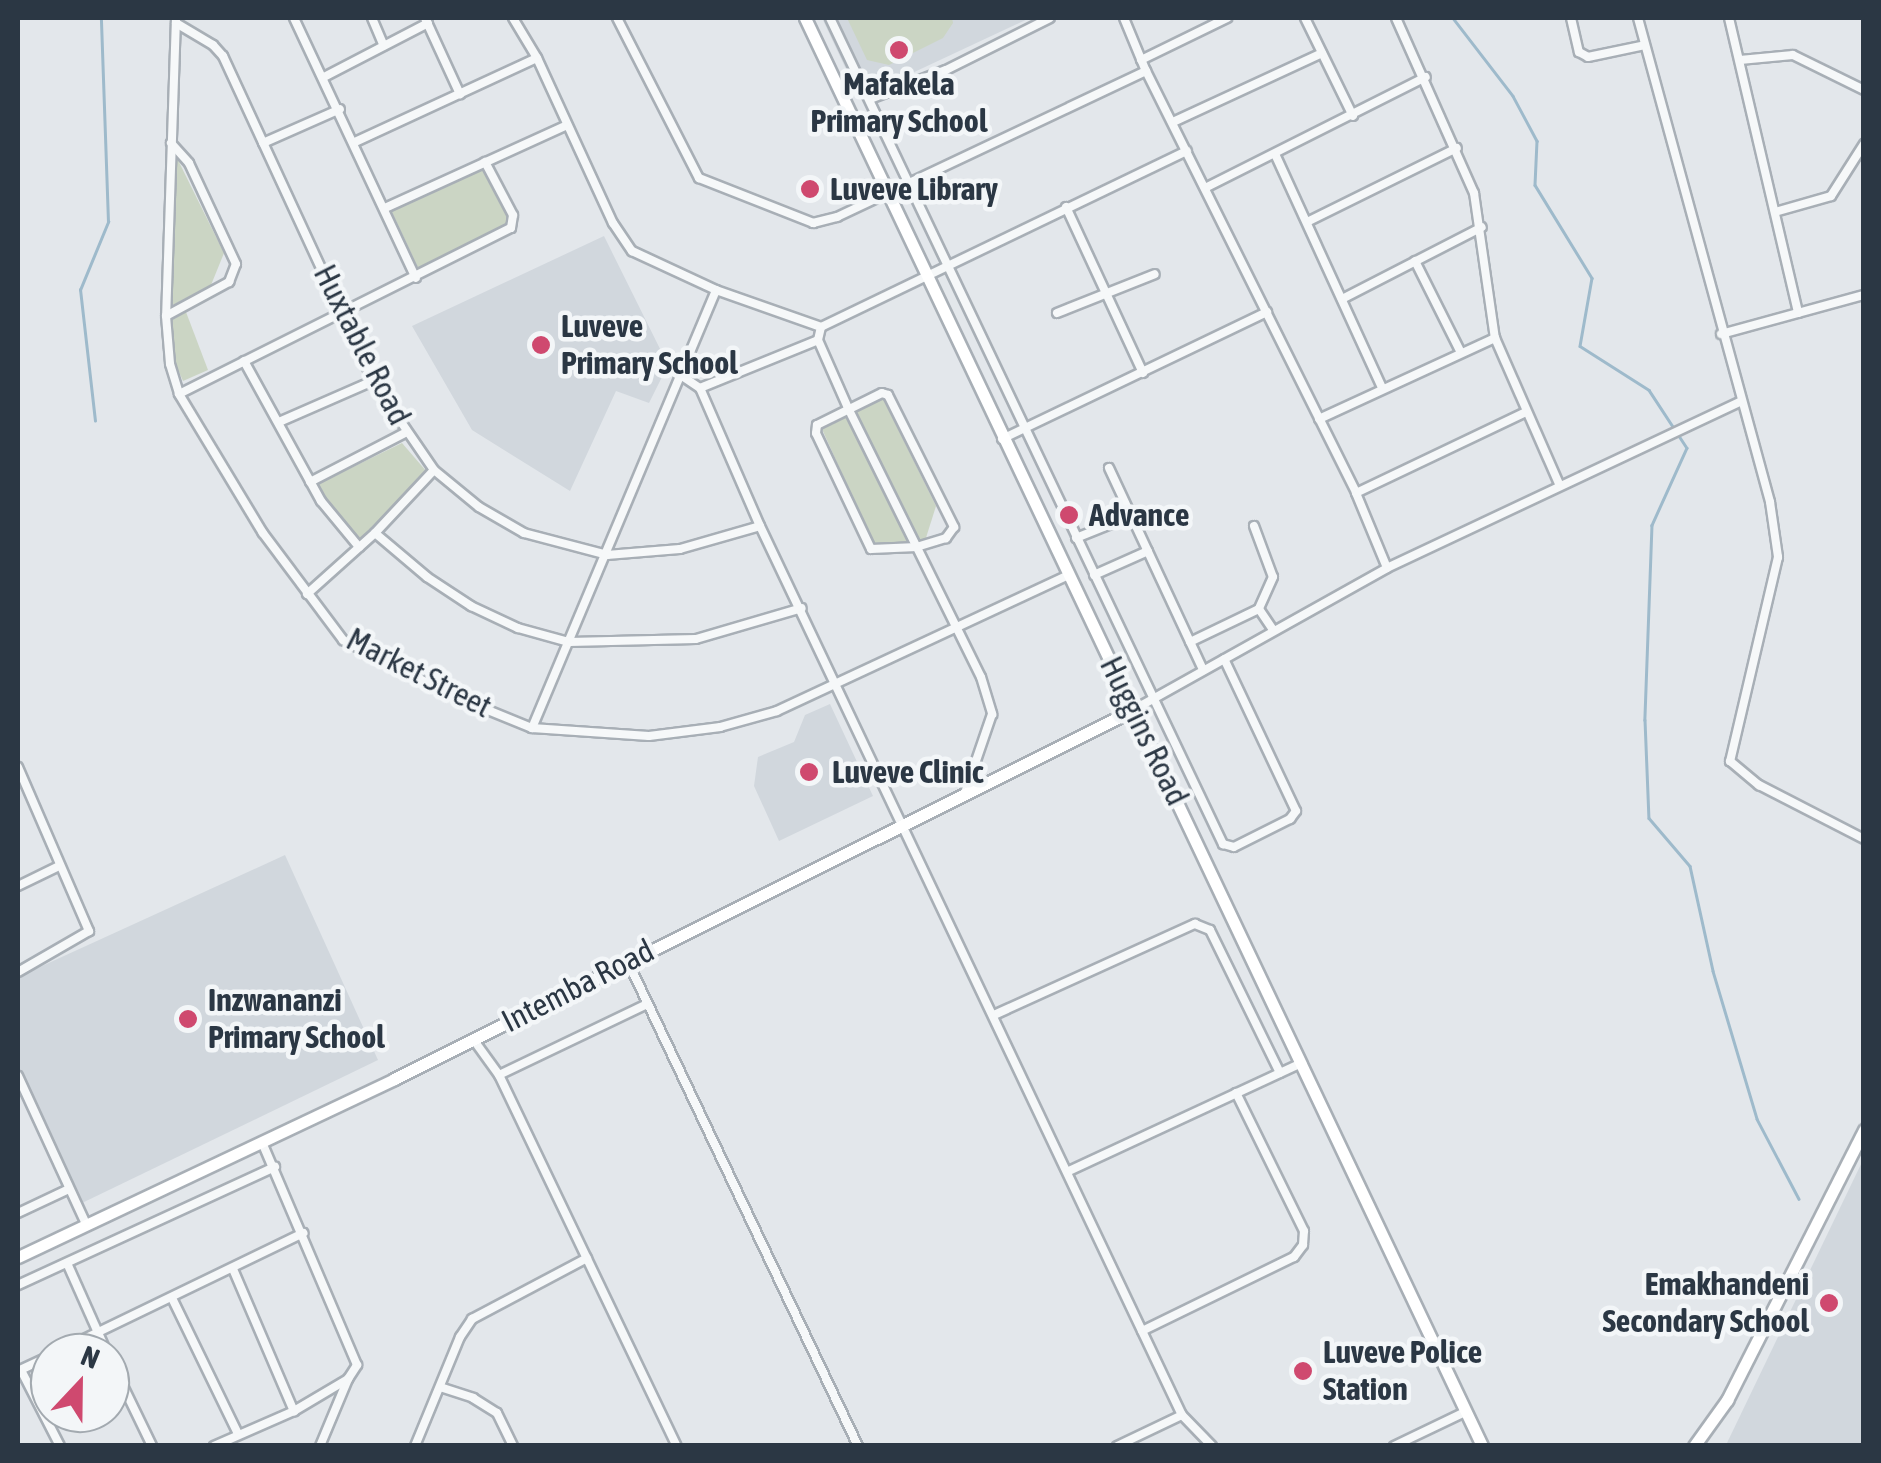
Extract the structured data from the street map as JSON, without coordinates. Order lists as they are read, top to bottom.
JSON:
{
  "streets": {
    "street": [
      "Huxtable Road",
      "Market Street",
      "Huggins Road",
      "Intemba Road"
    ]
  },
  "crossings": [
    ["Huxtable Road", "Market Street"],
    ["Market Street", "Huggins Road"],
    ["Huggins Road", "Intemba Road"]
  ],
  "places": [
    "Mafakela Primary School",
    "Luveve Library",
    "Luveve Primary School",
    "Advance",
    "Luveve Clinic",
    "Inzwananzi Primary School",
    "Emakhandeni Secondary School",
    "Luveve Police Station"
  ],
  "north": "top"
}
